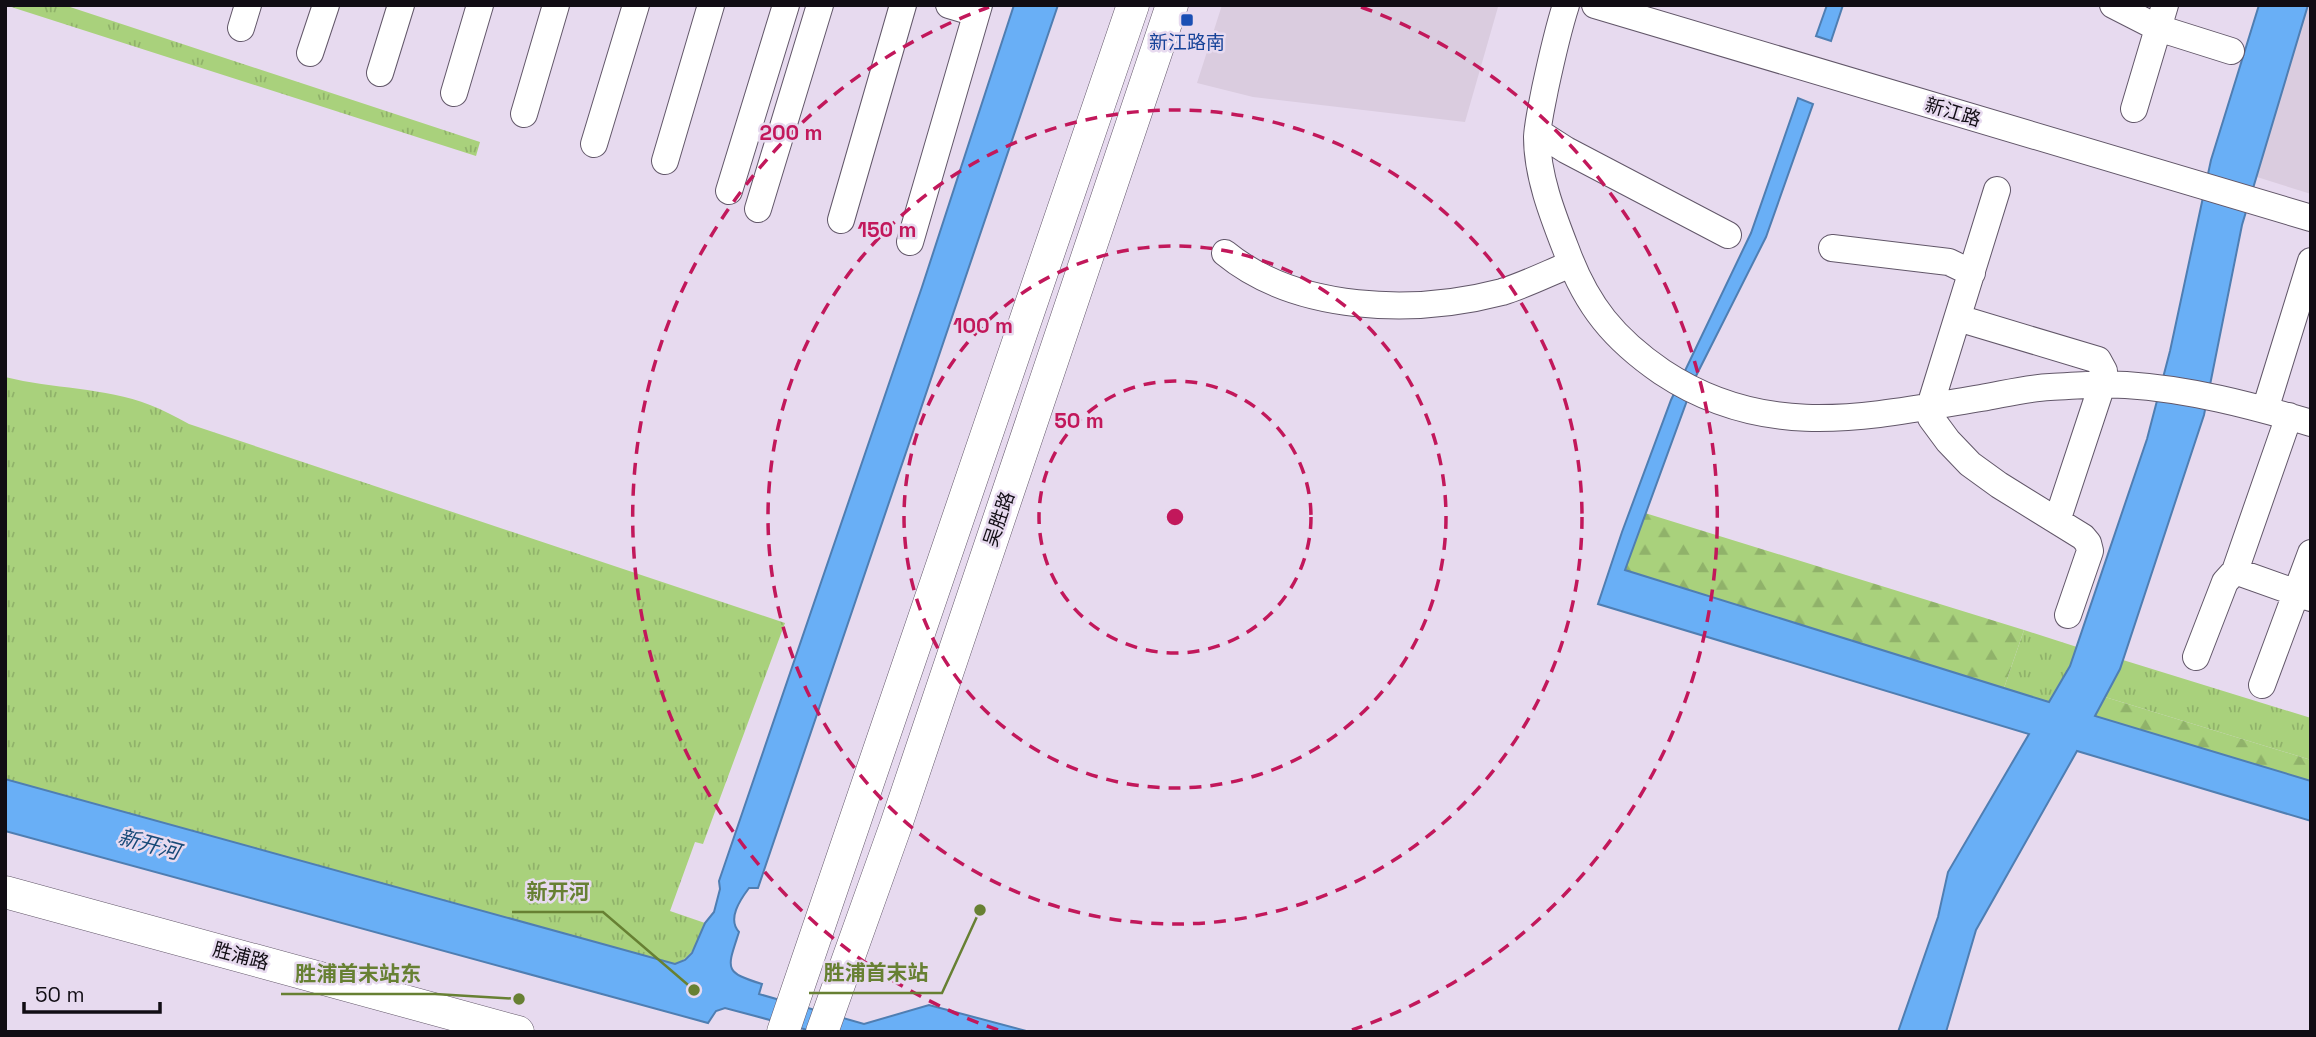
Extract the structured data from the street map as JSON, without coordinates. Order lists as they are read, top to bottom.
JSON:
{
  "streets": {
    "main road": ["吴胜路", "胜浦路"],
    "street": ["新江路"]
  },
  "water": ["新开河"],
  "places": {
    "transit": ["新江路南"],
    "other": ["胜浦首末站", "新开河", "胜浦首末站东"]
  },
  "scale_bar": "50 m",
  "rings": [
    "200 m",
    "150 m",
    "100 m",
    "50 m"
  ]
}
